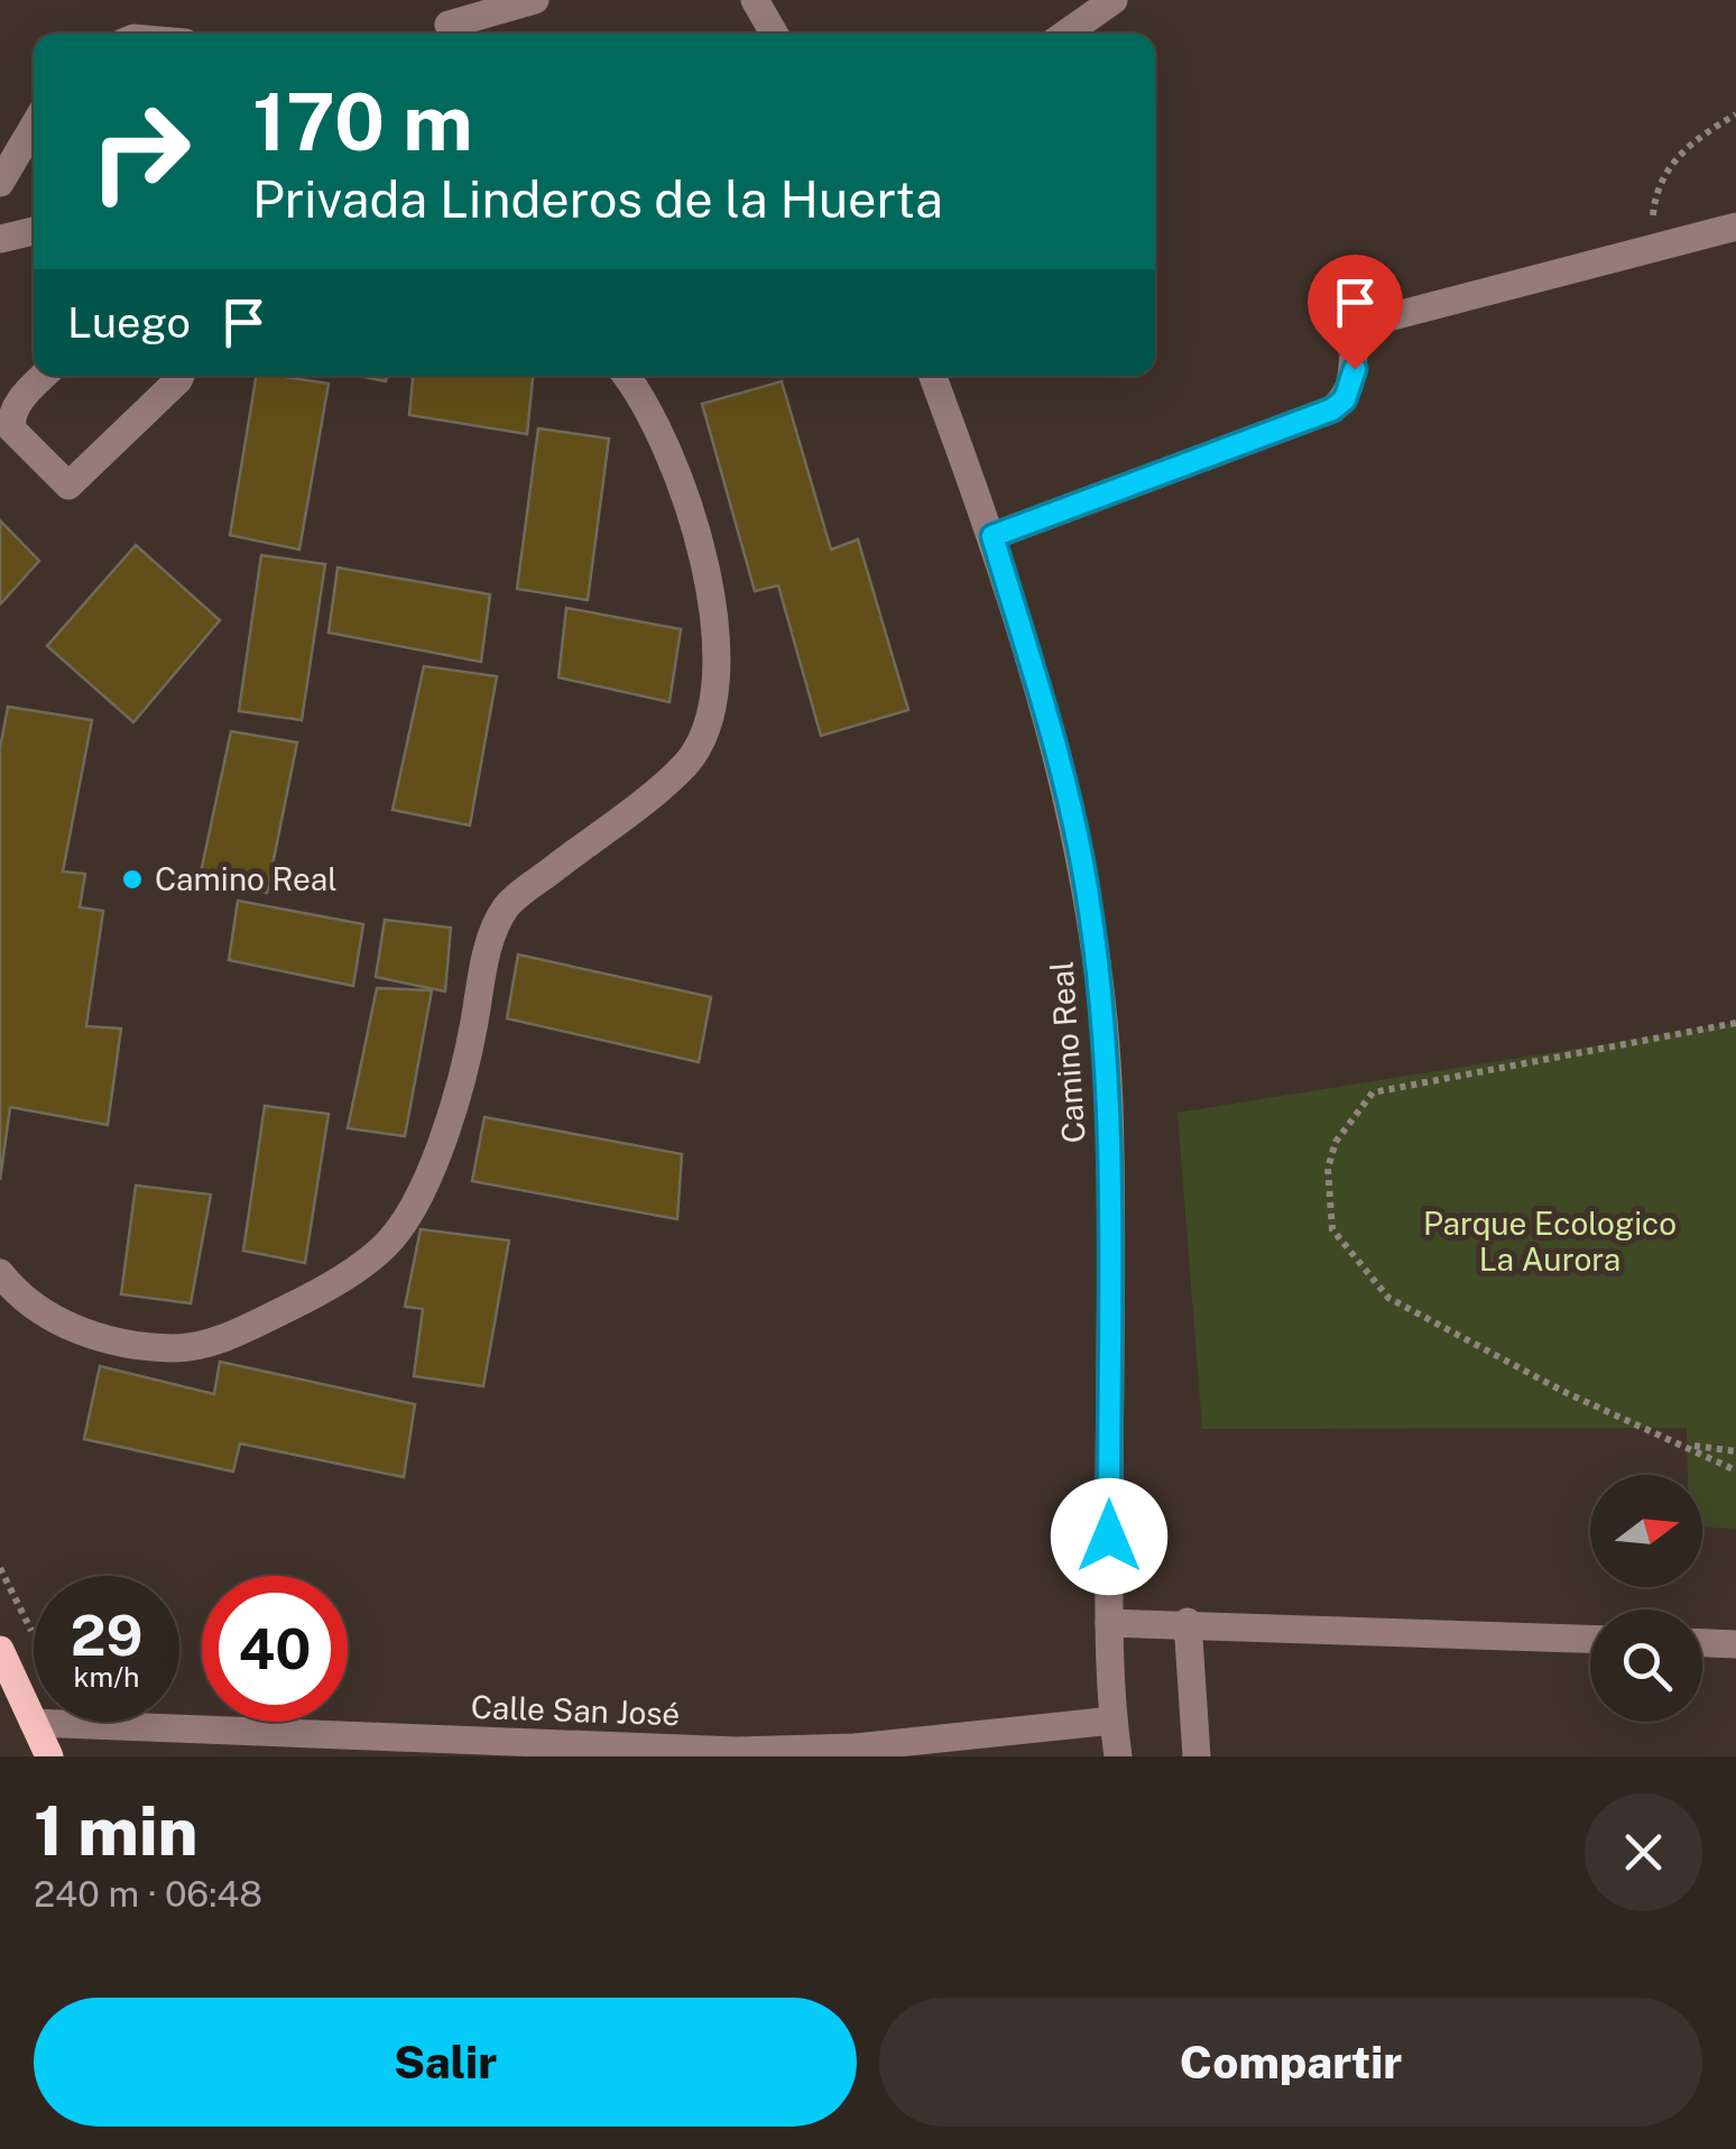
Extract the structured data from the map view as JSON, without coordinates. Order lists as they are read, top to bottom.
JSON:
{
  "streets": {
    "street": ["Camino Real", "Calle San José"]
  },
  "crossings": [
    ["Camino Real", "Calle San José"]
  ],
  "parks": ["Parque Ecologico La Aurora"],
  "places": ["Camino Real"],
  "north": "right",
  "page": {
    "turn": ["170 m", "Privada Linderos de la Huerta"],
    "then": "Luego",
    "speed": "29 km/h",
    "limit": "40",
    "heading": ["1 min", "240 m · 06:48"],
    "buttons": ["Salir", "Compartir"]
  }
}
